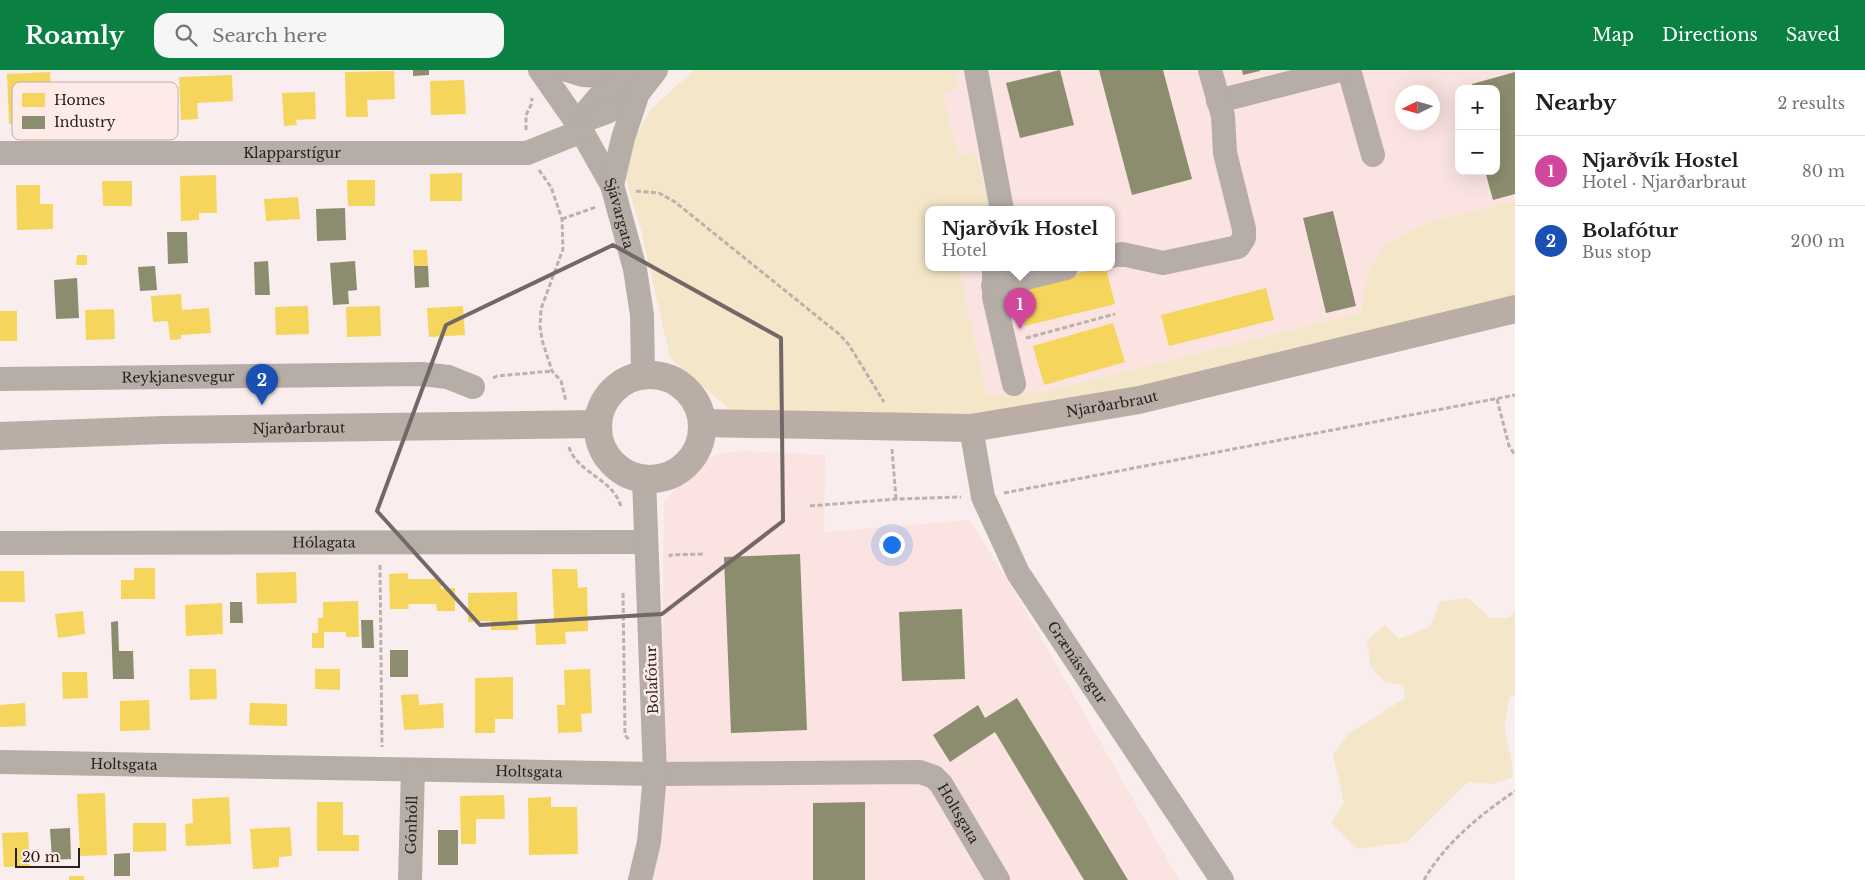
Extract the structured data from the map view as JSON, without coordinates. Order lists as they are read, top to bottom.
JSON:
{
  "streets": {
    "main road": ["Njarðarbraut"],
    "street": [
      "Klapparstígur",
      "Sjávargata",
      "Reykjanesvegur",
      "Hólagata",
      "Grænásvegur",
      "Bolafótur",
      "Holtsgata",
      "Gónhóll"
    ]
  },
  "crossings": [
    ["Klapparstígur", "Sjávargata"],
    ["Sjávargata", "Njarðarbraut"],
    ["Sjávargata", "Bolafótur"],
    ["Njarðarbraut", "Grænásvegur"],
    ["Njarðarbraut", "Bolafótur"],
    ["Hólagata", "Bolafótur"],
    ["Bolafótur", "Holtsgata"],
    ["Holtsgata", "Gónhóll"]
  ],
  "legend": ["Homes", "Industry"],
  "scale_bar": "20 m",
  "north": "left",
  "page": {
    "header": "Roamly",
    "search": "Search here",
    "nav": ["Map", "Directions", "Saved"],
    "heading": ["Nearby", "2 results"],
    "map_buttons": ["+", "−"],
    "list": [
      {
        "mark": "1",
        "name": "Njarðvík Hostel",
        "note": "Hotel · Njarðarbraut",
        "value": "80 m"
      },
      {
        "mark": "2",
        "name": "Bolafótur",
        "note": "Bus stop",
        "value": "200 m"
      }
    ],
    "popup": ["Njarðvík Hostel", "Hotel"],
    "pins": ["1", "2"],
    "scale": "20 m"
  }
}
